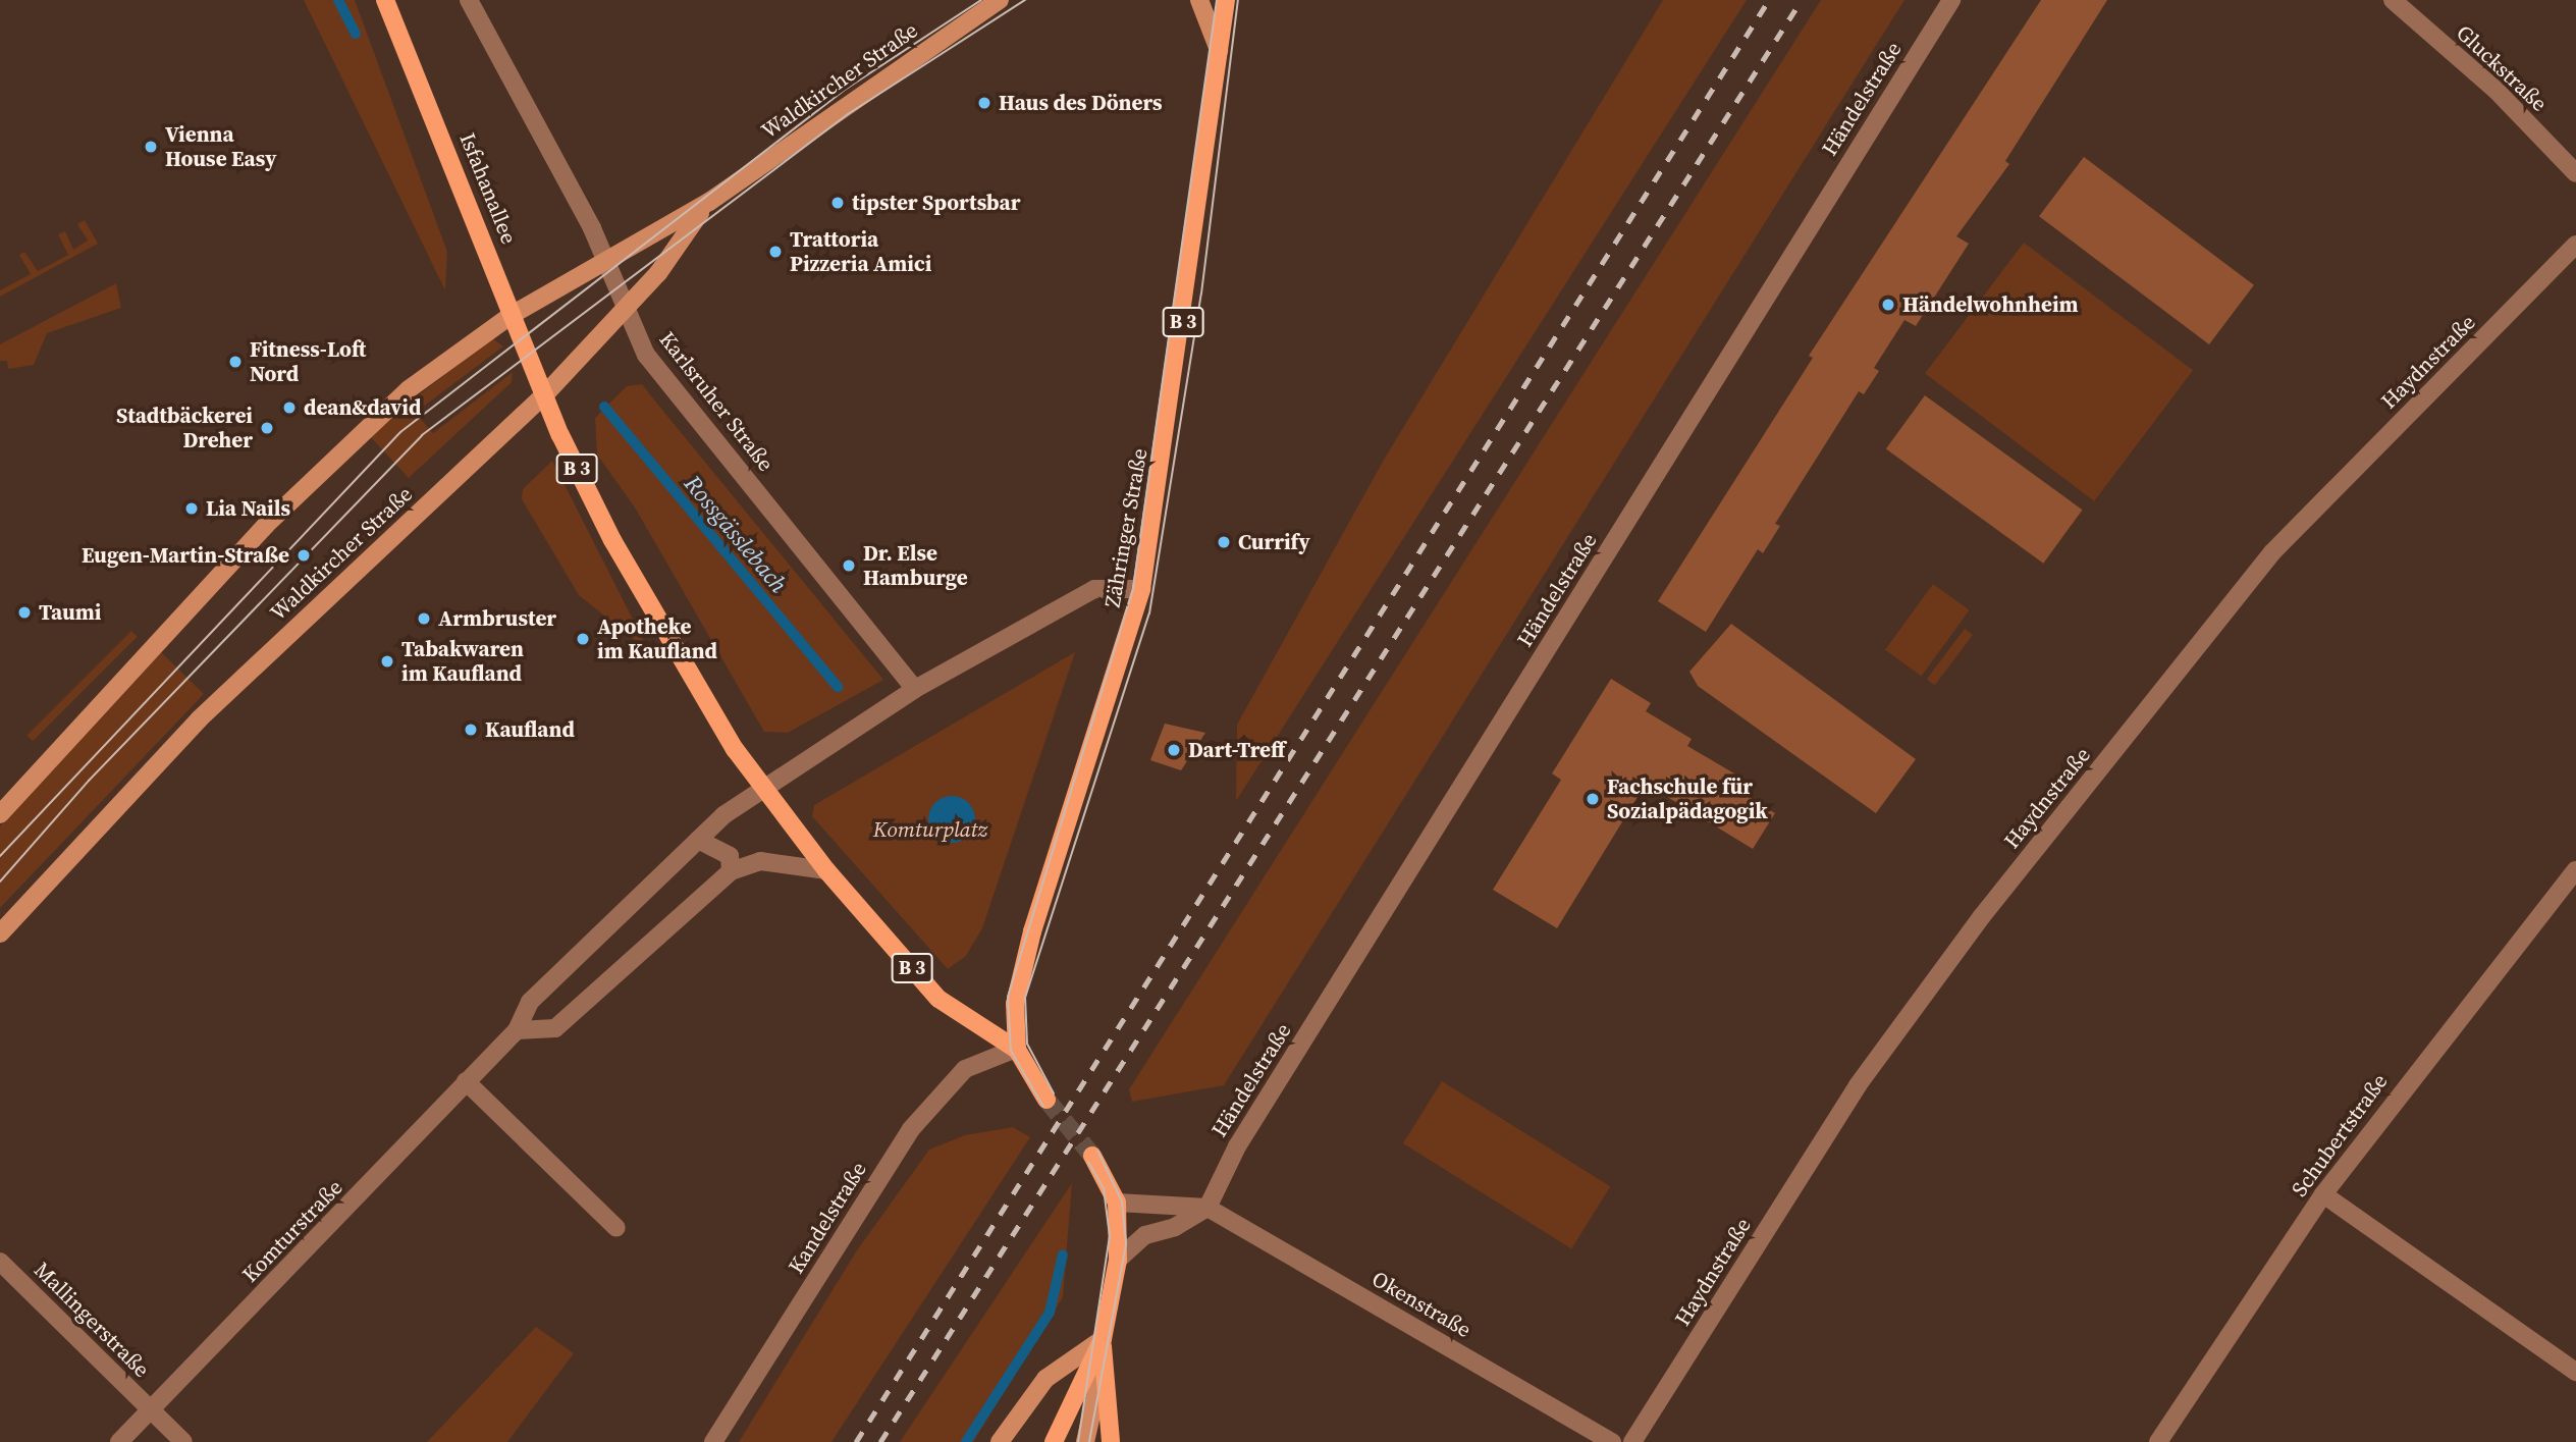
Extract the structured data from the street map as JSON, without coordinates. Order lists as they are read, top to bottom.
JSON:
{
  "streets": {
    "main road": [
      "Waldkircher Straße",
      "Isfahanallee",
      "B 3",
      "Zähringer Straße"
    ],
    "street": [
      "Gluckstraße",
      "Händelstraße",
      "Haydnstraße",
      "Karlsruher Straße",
      "Schubertstraße",
      "Kandelstraße",
      "Komturstraße",
      "Okenstraße",
      "Mallingerstraße"
    ]
  },
  "crossings": [
    ["Waldkircher Straße", "Isfahanallee"],
    ["Waldkircher Straße", "B 3"],
    ["Waldkircher Straße", "Karlsruher Straße"],
    ["Händelstraße", "Okenstraße"],
    ["Isfahanallee", "B 3"],
    ["B 3", "Zähringer Straße"],
    ["B 3", "Kandelstraße"],
    ["B 3", "Komturstraße"],
    ["Zähringer Straße", "Kandelstraße"],
    ["Komturstraße", "Mallingerstraße"]
  ],
  "water": ["Rossgässlebach"],
  "parks": ["Komturplatz"],
  "places": [
    "Haus des Döners",
    "Vienna House Easy",
    "tipster Sportsbar",
    "Trattoria Pizzeria Amici",
    "Händelwohnheim",
    "Fitness-Loft Nord",
    "dean&david",
    "Stadtbäckerei Dreher",
    "Lia Nails",
    "Currify",
    "Eugen-Martin-Straße",
    "Dr. Else Hamburge",
    "Taumi",
    "Armbruster",
    "Apotheke im Kaufland",
    "Tabakwaren im Kaufland",
    "Kaufland",
    "Dart-Treff",
    "Fachschule für Sozialpädagogik"
  ]
}
